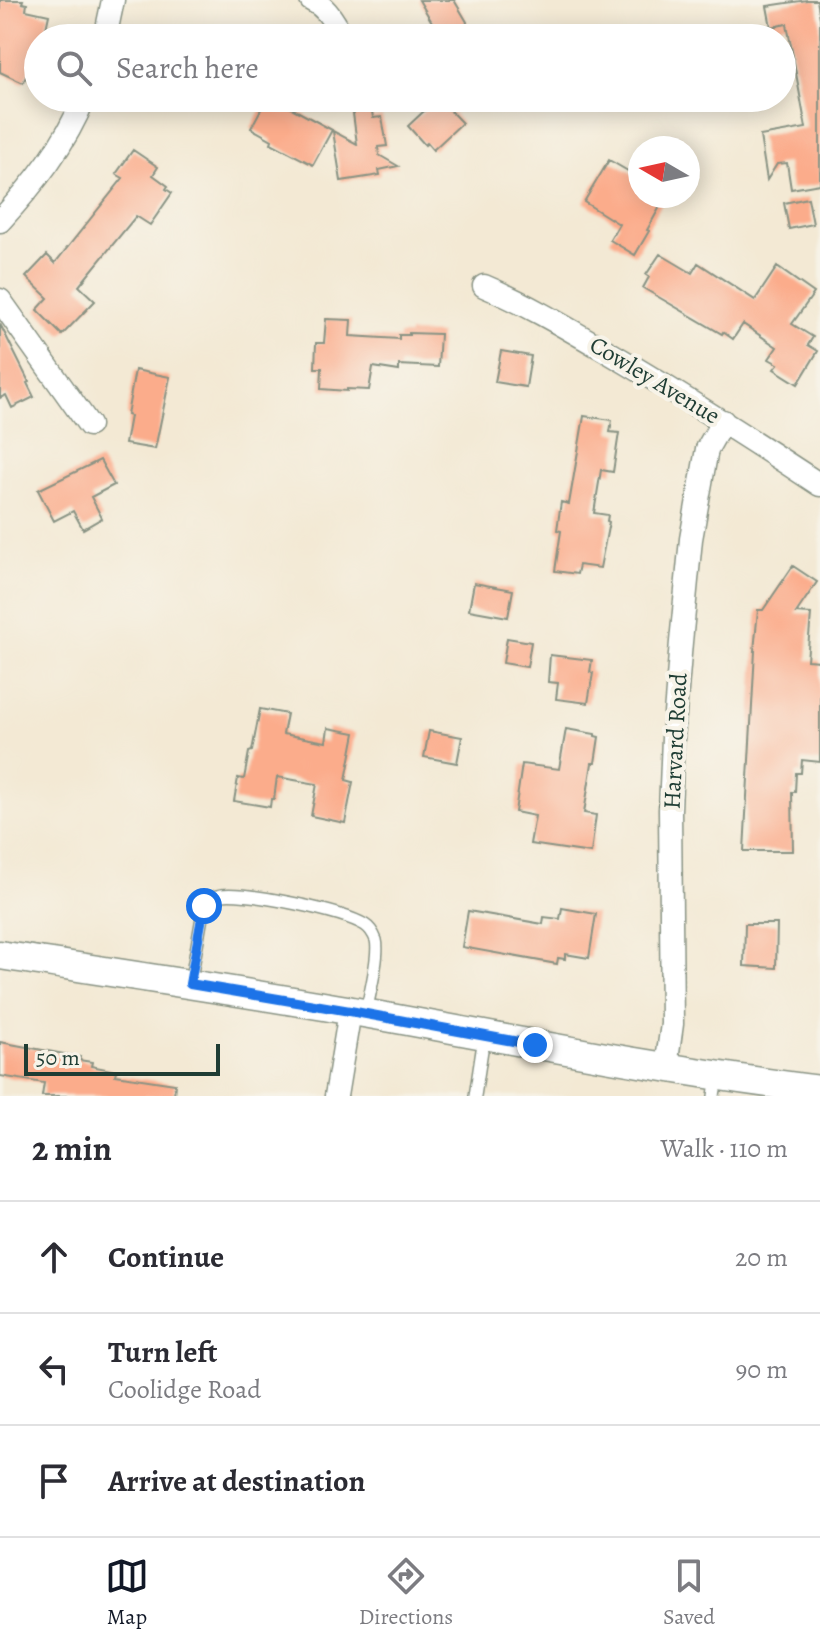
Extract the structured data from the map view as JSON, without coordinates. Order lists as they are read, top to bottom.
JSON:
{
  "streets": {
    "street": ["Cowley Avenue", "Harvard Road"]
  },
  "crossings": [
    ["Cowley Avenue", "Harvard Road"]
  ],
  "scale_bar": "50 m",
  "north": "left",
  "page": {
    "search": "Search here",
    "scale": "50 m",
    "heading": ["2 min", "Walk · 110 m"],
    "list": [
      ["Continue", "20 m"],
      ["Turn left", "Coolidge Road", "90 m"],
      "Arrive at destination"
    ],
    "nav": ["Map", "Directions", "Saved"]
  }
}
